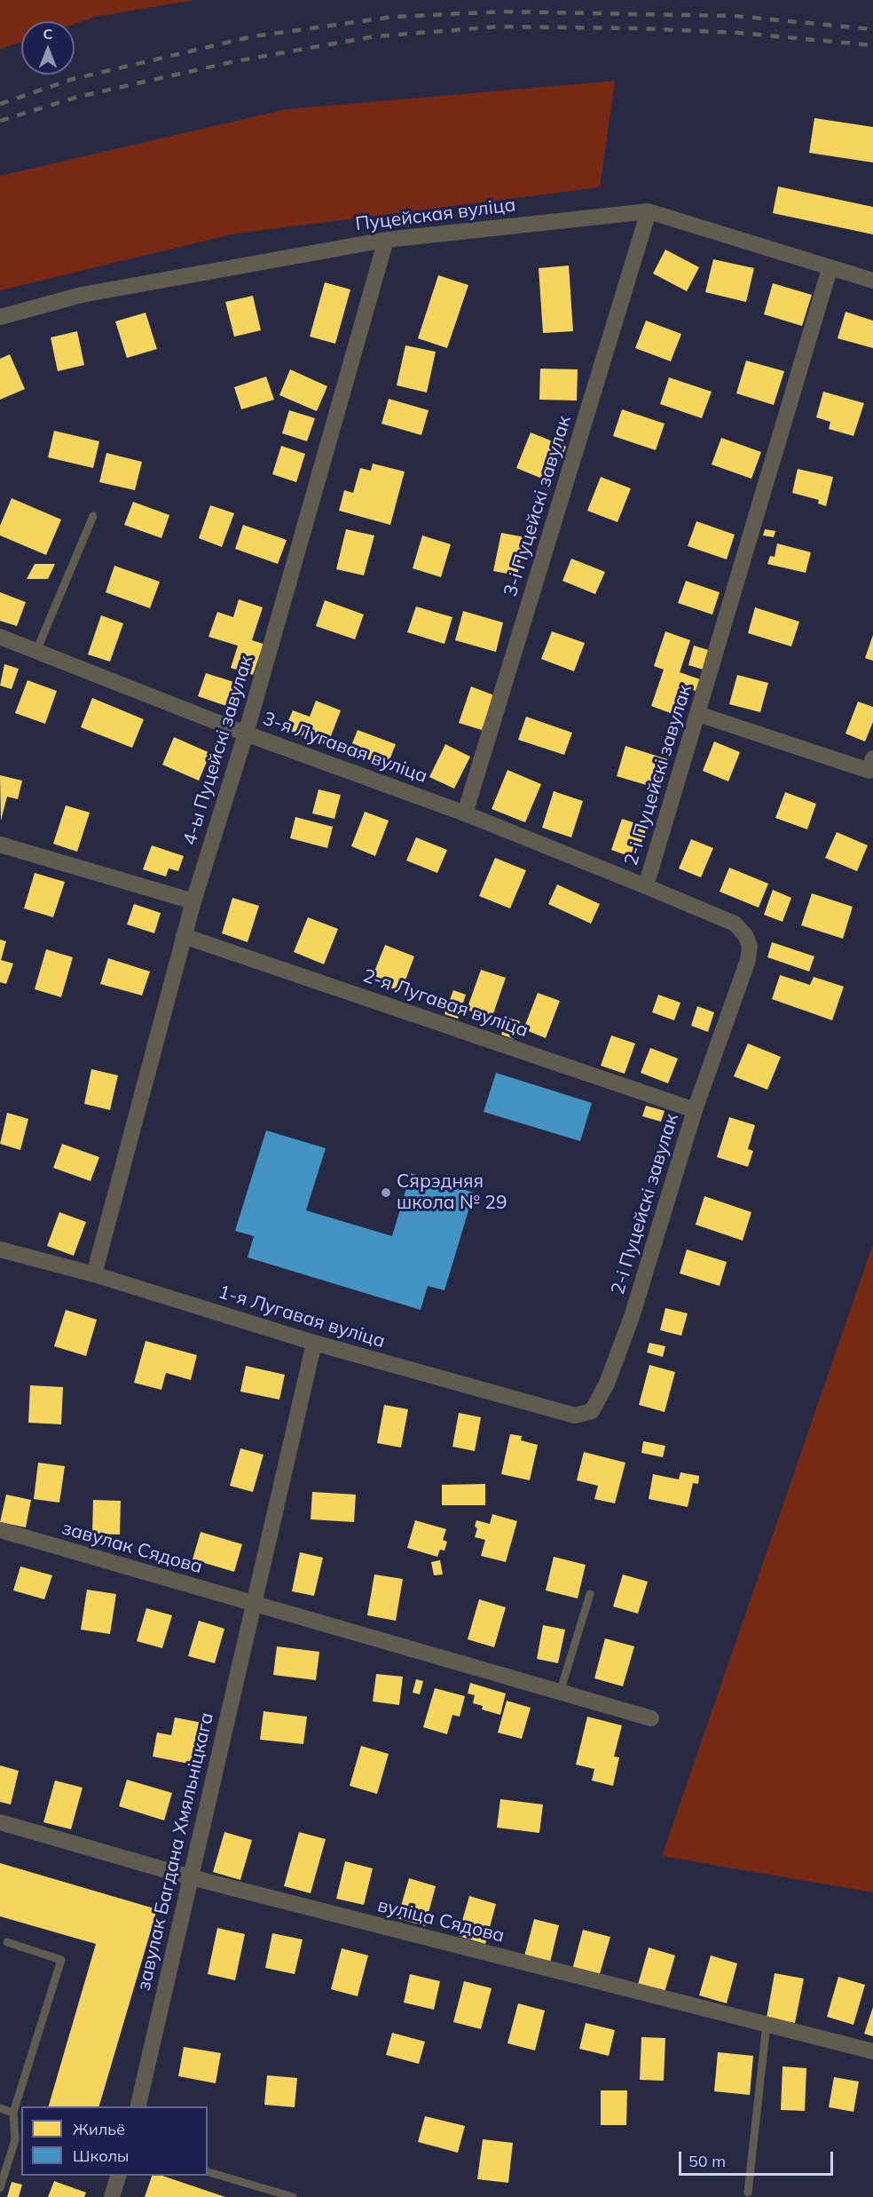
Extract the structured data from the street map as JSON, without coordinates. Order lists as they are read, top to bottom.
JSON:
{
  "streets": {
    "street": [
      "Пуцейская вуліца",
      "3-і Пуцейскі завулак",
      "3-я Лугавая вуліца",
      "4-ы Пуцейскі завулак",
      "2-і Пуцейскі завулак",
      "2-я Лугавая вуліца",
      "1-я Лугавая вуліца",
      "завулак Сядова",
      "завулак Багдана Хмяльніцкага",
      "вуліца Сядова"
    ]
  },
  "crossings": [
    ["Пуцейская вуліца", "3-і Пуцейскі завулак"],
    ["Пуцейская вуліца", "4-ы Пуцейскі завулак"],
    ["Пуцейская вуліца", "2-і Пуцейскі завулак"],
    ["3-і Пуцейскі завулак", "3-я Лугавая вуліца"],
    ["3-я Лугавая вуліца", "4-ы Пуцейскі завулак"],
    ["3-я Лугавая вуліца", "2-і Пуцейскі завулак"],
    ["4-ы Пуцейскі завулак", "2-я Лугавая вуліца"],
    ["4-ы Пуцейскі завулак", "1-я Лугавая вуліца"],
    ["2-і Пуцейскі завулак", "2-я Лугавая вуліца"],
    ["2-і Пуцейскі завулак", "1-я Лугавая вуліца"],
    ["1-я Лугавая вуліца", "завулак Багдана Хмяльніцкага"],
    ["завулак Сядова", "завулак Багдана Хмяльніцкага"],
    ["завулак Багдана Хмяльніцкага", "вуліца Сядова"]
  ],
  "places": ["Сярэдняя школа № 29"],
  "legend": ["Жильё", "Школы"],
  "scale_bar": "50 m",
  "north": "top"
}
